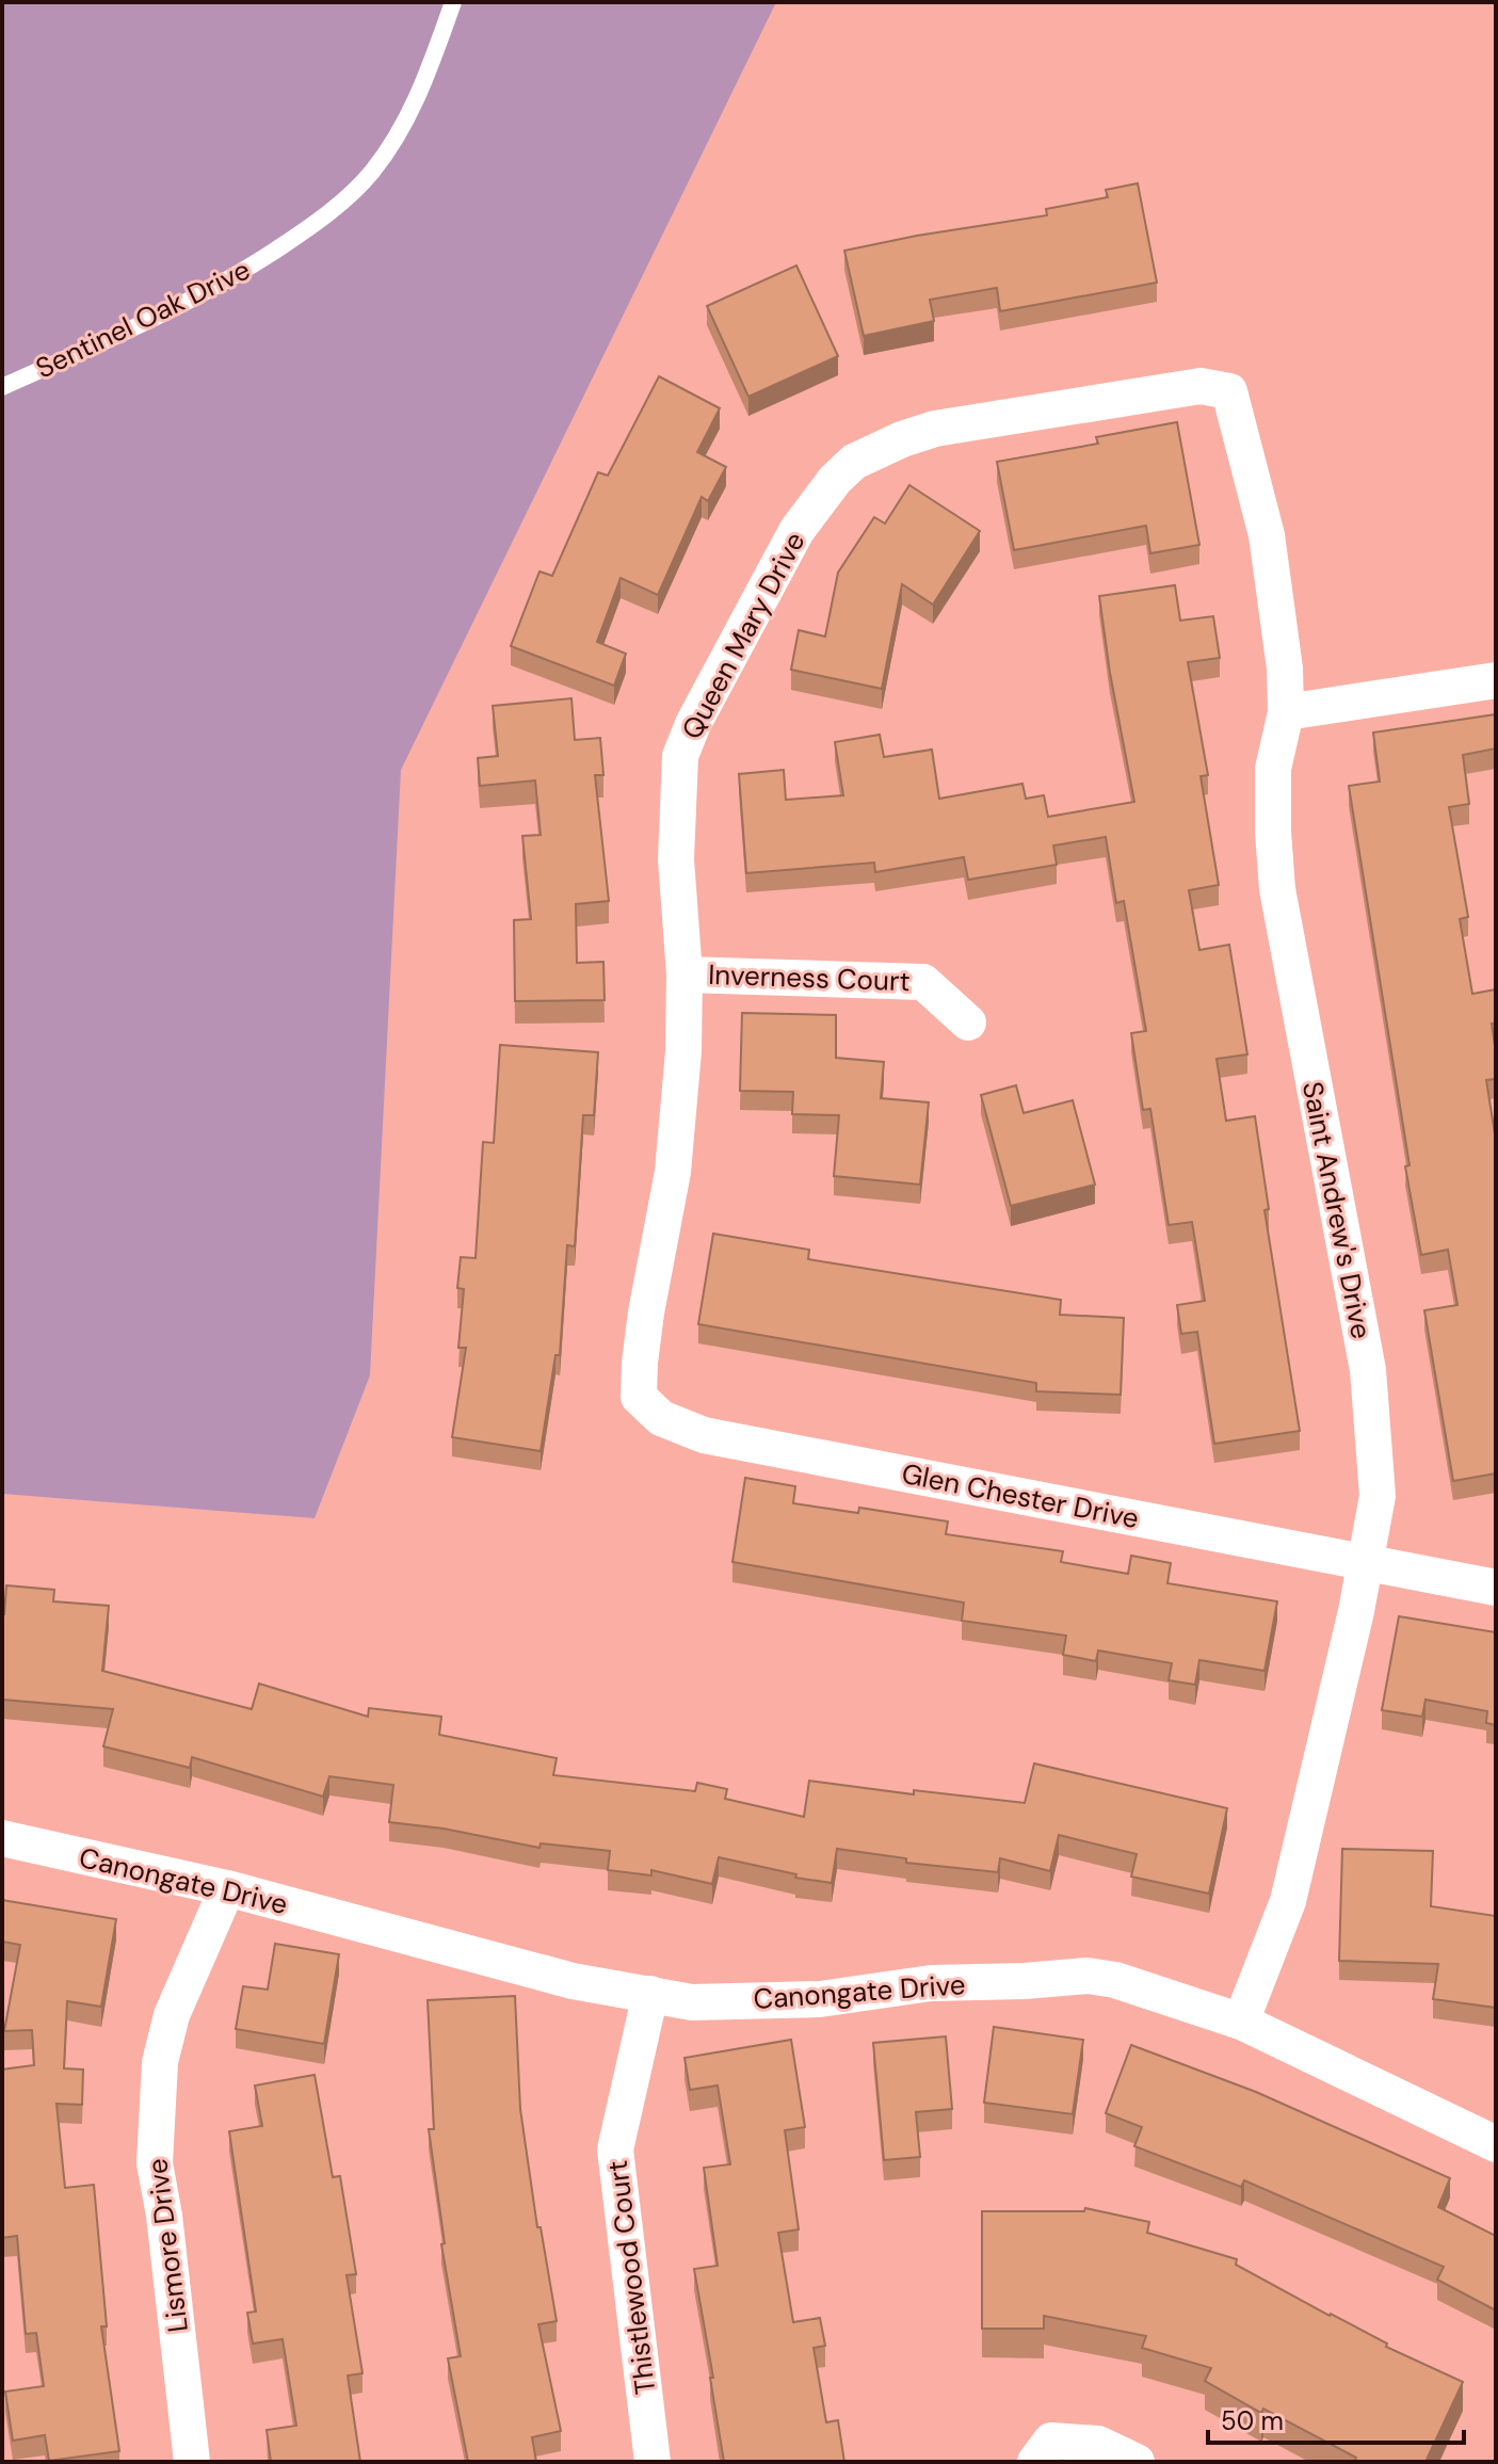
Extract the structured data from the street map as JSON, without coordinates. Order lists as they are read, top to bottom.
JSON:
{
  "streets": {
    "street": [
      "Queen Mary Drive",
      "Inverness Court",
      "Saint Andrew's Drive",
      "Glen Chester Drive",
      "Canongate Drive",
      "Lismore Drive",
      "Thistlewood Court"
    ],
    "lane": ["Sentinel Oak Drive"]
  },
  "crossings": [
    ["Queen Mary Drive", "Inverness Court"],
    ["Queen Mary Drive", "Saint Andrew's Drive"],
    ["Queen Mary Drive", "Glen Chester Drive"],
    ["Saint Andrew's Drive", "Glen Chester Drive"],
    ["Saint Andrew's Drive", "Canongate Drive"],
    ["Canongate Drive", "Lismore Drive"],
    ["Canongate Drive", "Thistlewood Court"]
  ],
  "scale_bar": "50 m"
}
